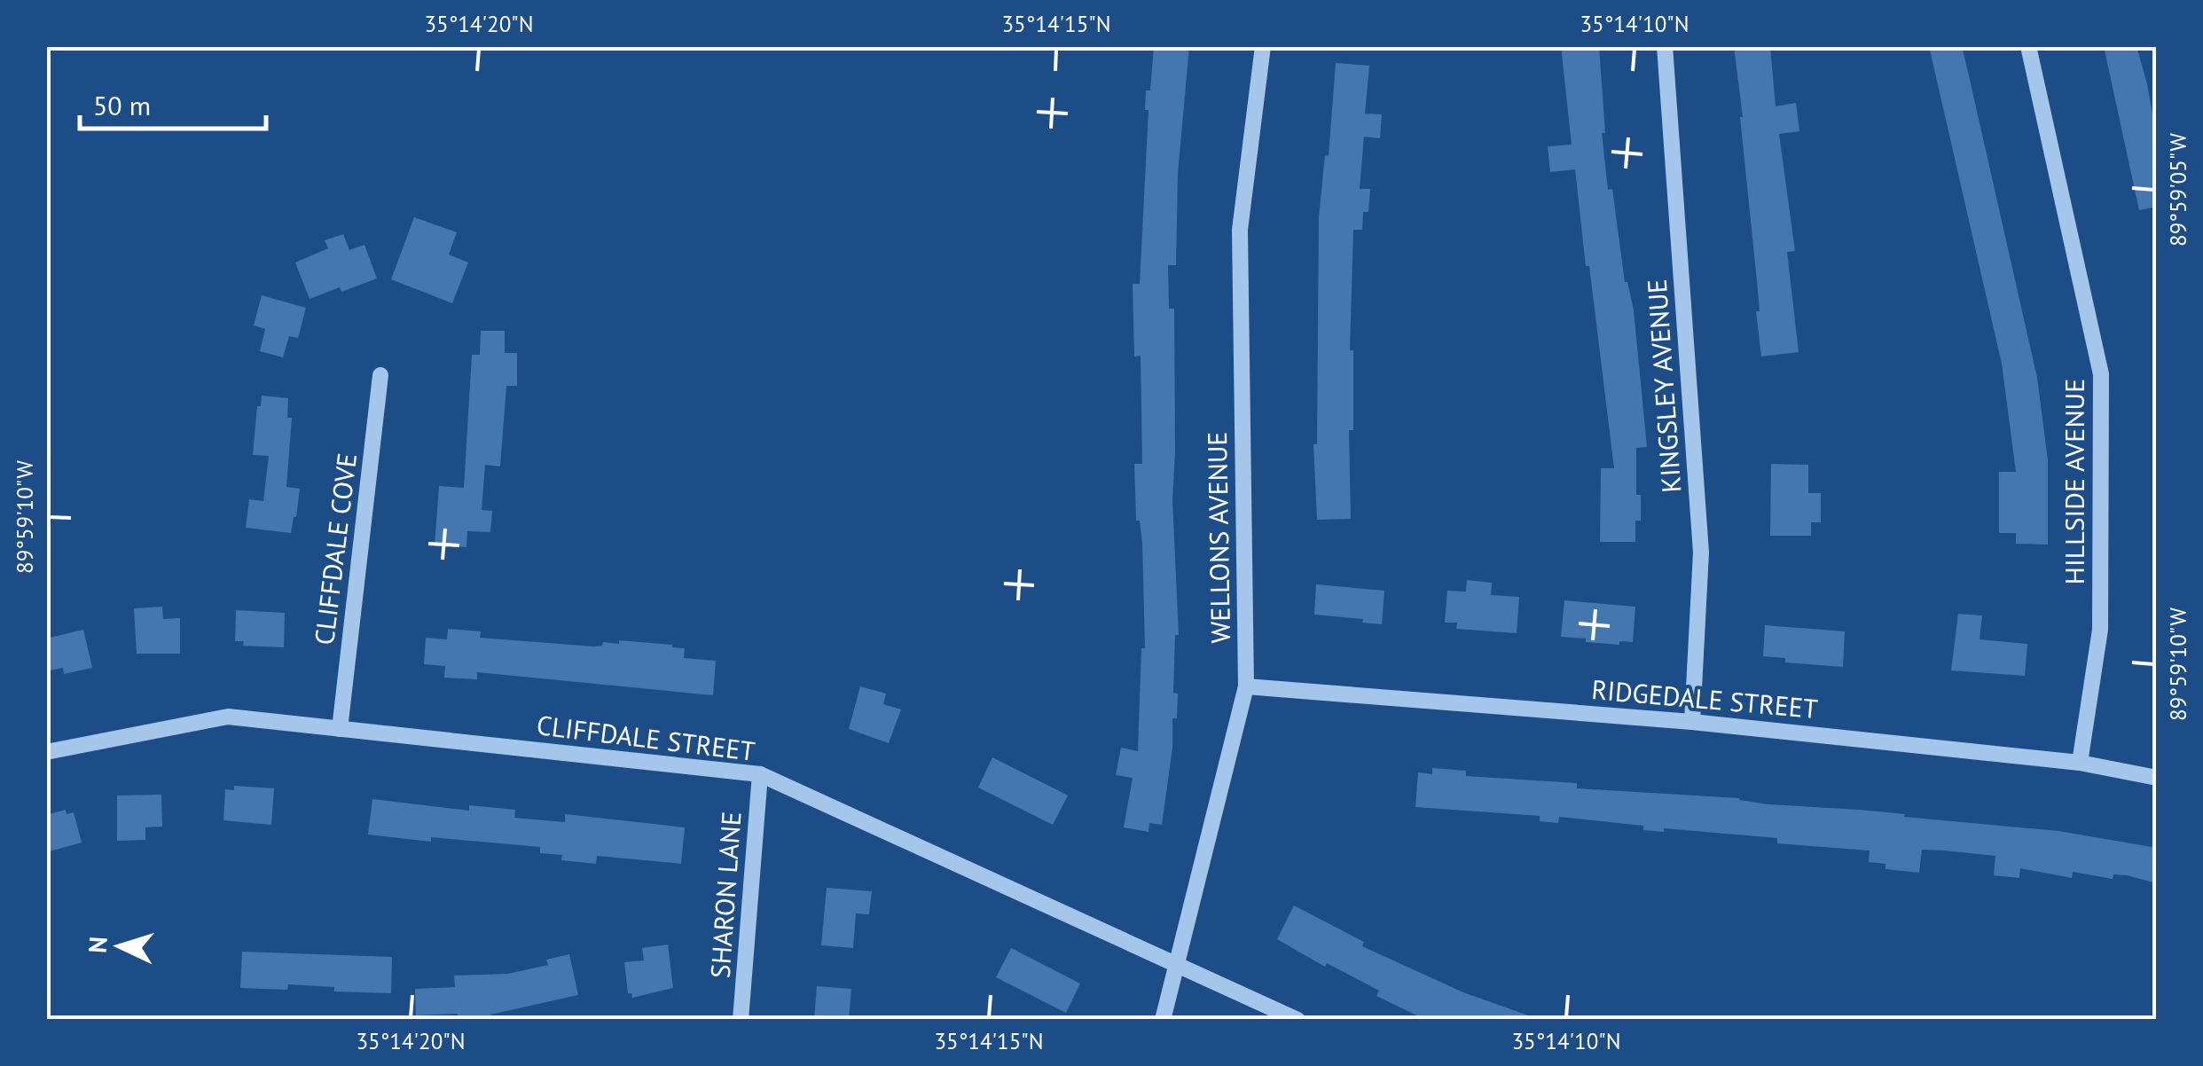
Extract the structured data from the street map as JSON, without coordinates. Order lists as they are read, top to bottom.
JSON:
{
  "streets": {
    "street": [
      "KINGSLEY AVENUE",
      "HILLSIDE AVENUE",
      "WELLONS AVENUE",
      "CLIFFDALE COVE",
      "RIDGEDALE STREET",
      "CLIFFDALE STREET",
      "SHARON LANE"
    ]
  },
  "crossings": [
    ["KINGSLEY AVENUE", "RIDGEDALE STREET"],
    ["HILLSIDE AVENUE", "RIDGEDALE STREET"],
    ["WELLONS AVENUE", "RIDGEDALE STREET"],
    ["WELLONS AVENUE", "CLIFFDALE STREET"],
    ["CLIFFDALE COVE", "CLIFFDALE STREET"],
    ["CLIFFDALE STREET", "SHARON LANE"]
  ],
  "scale_bar": "50 m",
  "north": "left",
  "coordinates": [
    "35°14'20\"N",
    "35°14'15\"N",
    "35°14'10\"N",
    "89°59'05\"W",
    "89°59'10\"W"
  ]
}
